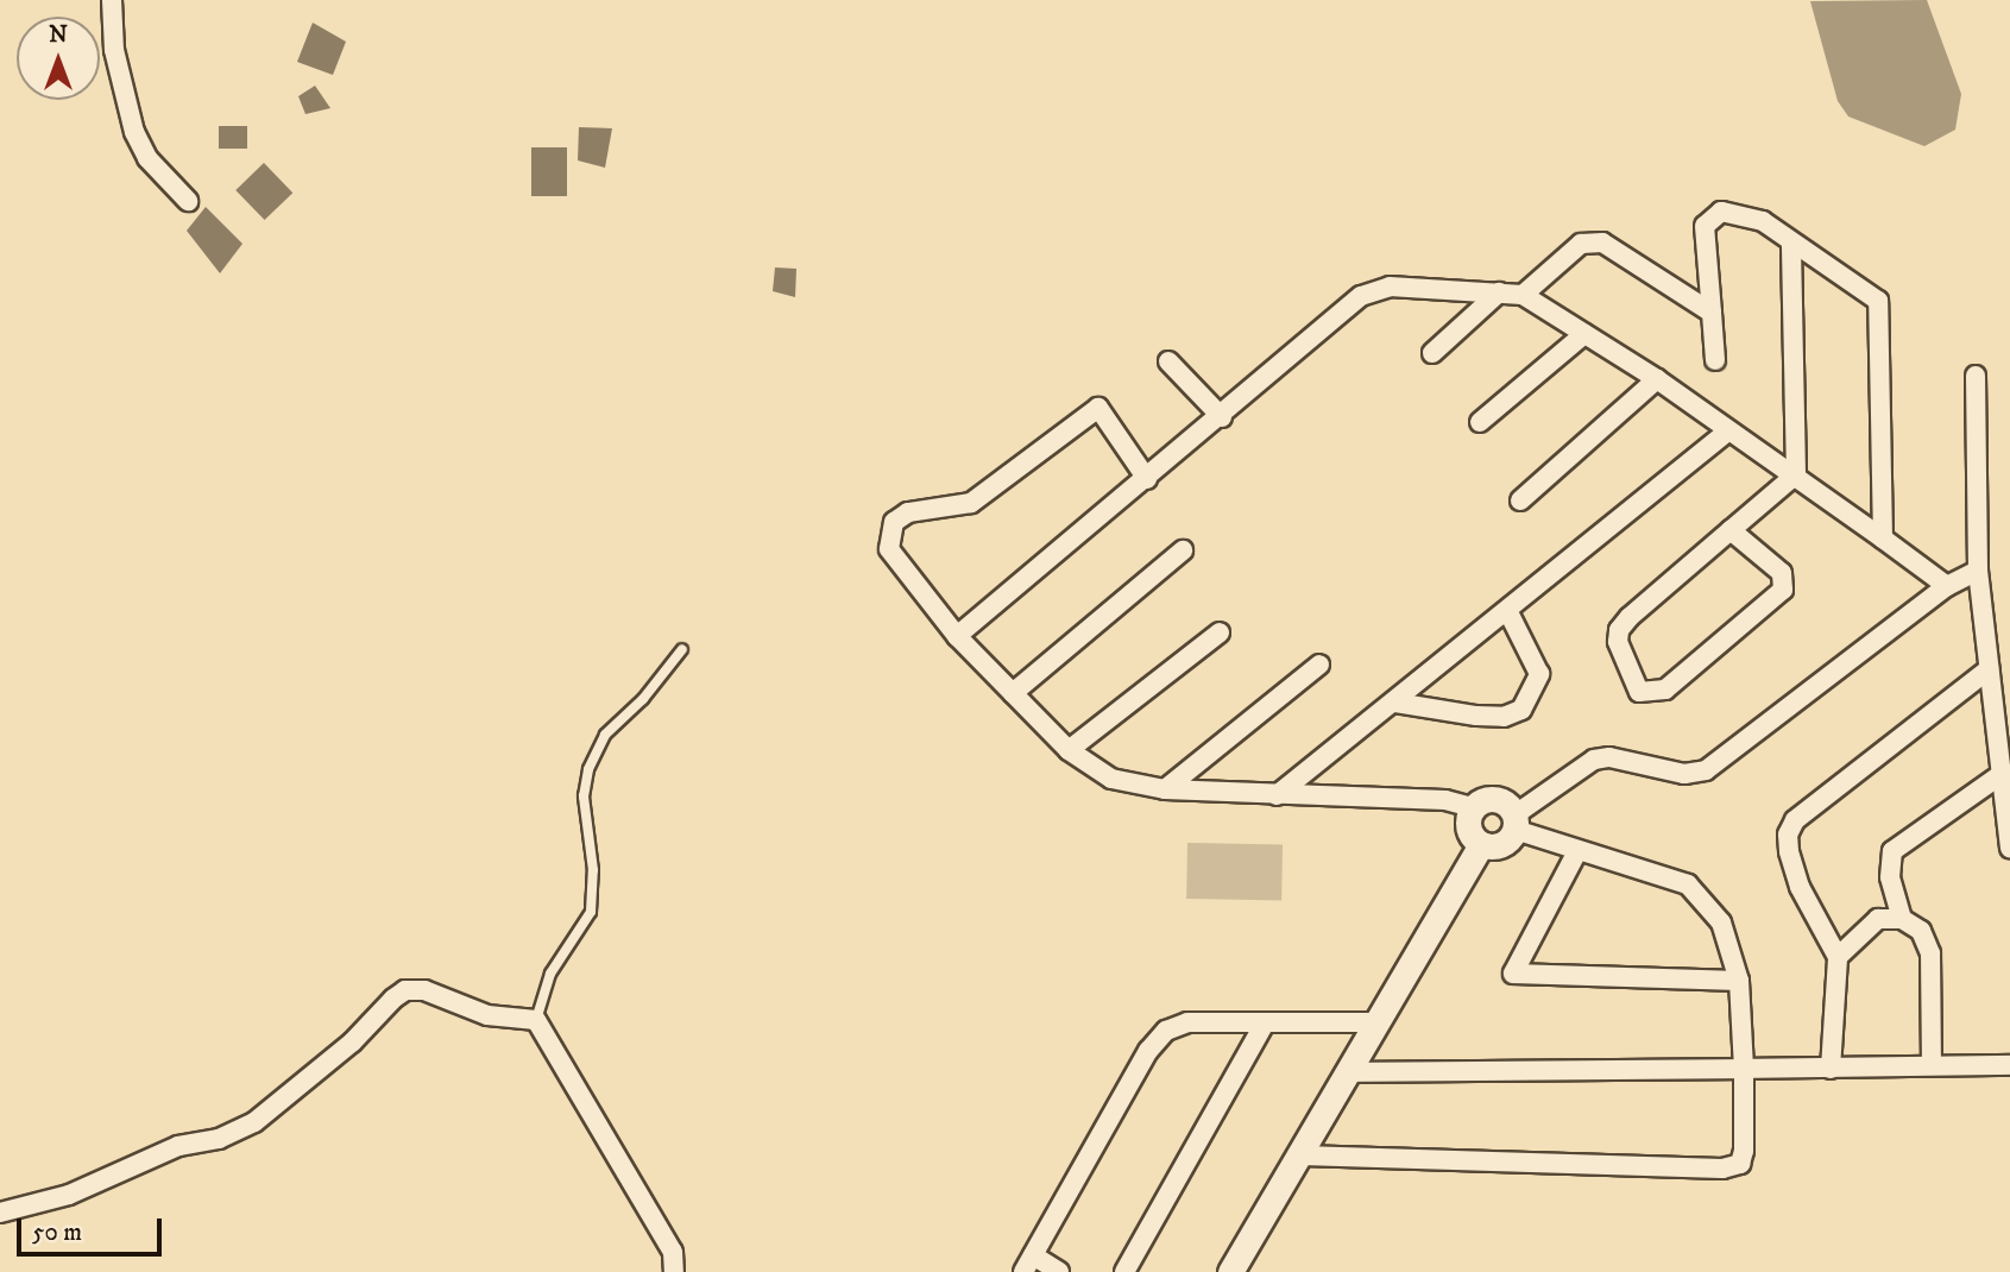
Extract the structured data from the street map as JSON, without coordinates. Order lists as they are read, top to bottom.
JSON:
{
  "scale_bar": "50 m",
  "north": "top"
}
